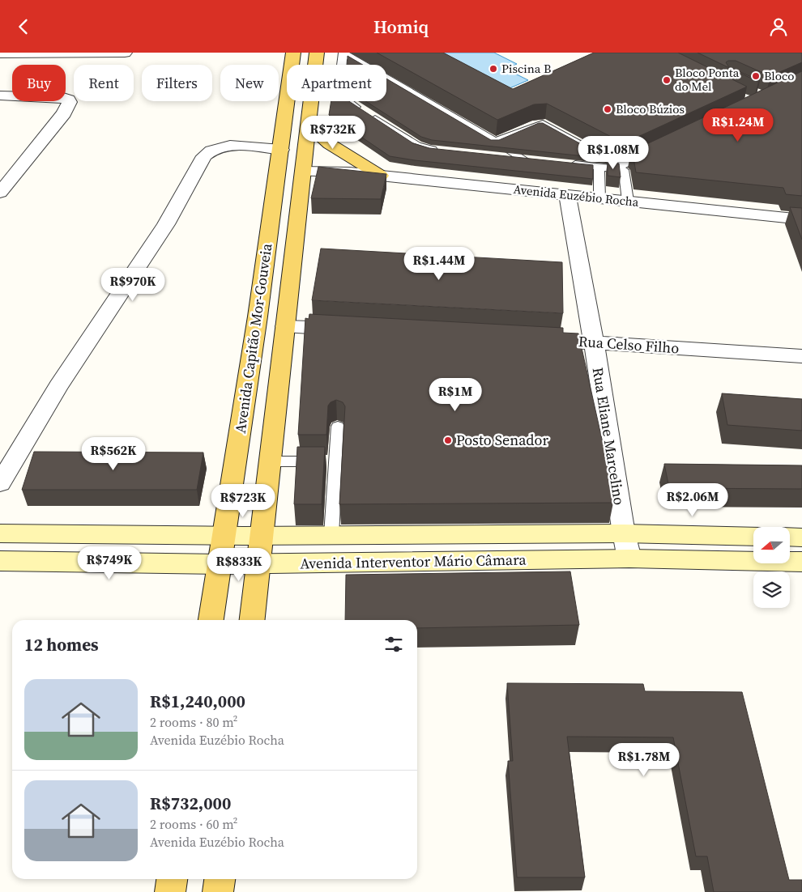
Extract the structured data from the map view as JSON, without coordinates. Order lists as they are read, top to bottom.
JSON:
{
  "streets": {
    "main road": ["Avenida Capitão Mor-Gouveia", "Avenida Interventor Mário Câmara"],
    "street": ["Avenida Euzébio Rocha", "Rua Celso Filho", "Rua Eliane Marcelino"]
  },
  "crossings": [
    ["Avenida Euzébio Rocha", "Avenida Capitão Mor-Gouveia"],
    ["Avenida Euzébio Rocha", "Rua Eliane Marcelino"],
    ["Avenida Capitão Mor-Gouveia", "Avenida Interventor Mário Câmara"],
    ["Rua Celso Filho", "Rua Eliane Marcelino"],
    ["Rua Eliane Marcelino", "Avenida Interventor Mário Câmara"]
  ],
  "places": [
    "Piscina B",
    "Bloco",
    "Bloco Ponta do Mel",
    "Bloco Búzios",
    "Posto Senador"
  ],
  "north": "left",
  "page": {
    "header": "Homiq",
    "chip": [
      "Buy",
      "Rent",
      "Filters",
      "New",
      "Apartment"
    ],
    "price": [
      "R$1.24M",
      "R$732K",
      "R$1.08M",
      "R$1.44M",
      "R$970K",
      "R$1M",
      "R$562K",
      "R$2.06M",
      "R$723K",
      "R$749K",
      "R$833K",
      "R$1.78M"
    ],
    "heading": "12 homes",
    "list": [
      {
        "name": "R$1,240,000",
        "note": "2 rooms · 80 m² · Avenida Euzébio Rocha"
      },
      {
        "name": "R$732,000",
        "note": "2 rooms · 60 m² · Avenida Euzébio Rocha"
      }
    ]
  }
}
